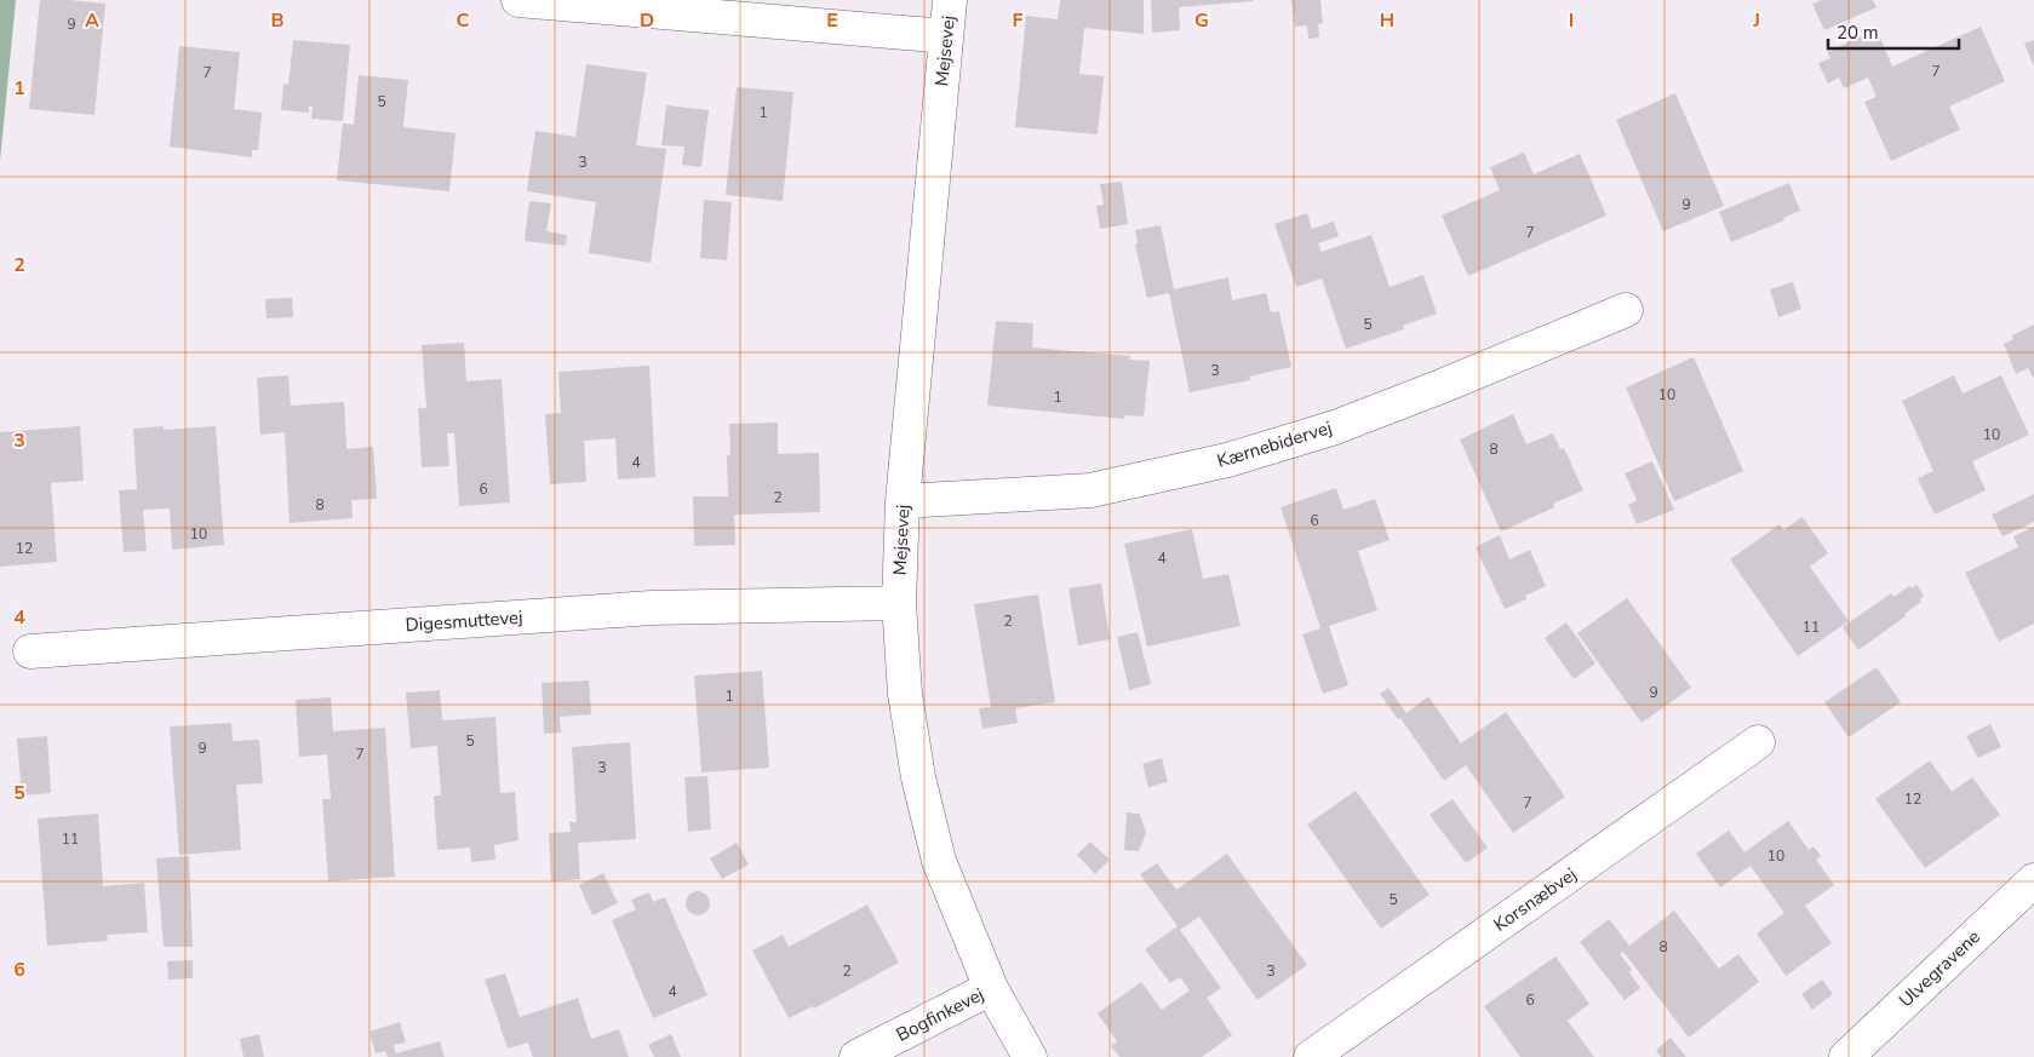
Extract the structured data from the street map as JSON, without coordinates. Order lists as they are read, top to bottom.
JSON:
{
  "streets": {
    "street": [
      "Mejsevej",
      "Kærnebidervej",
      "Digesmuttevej",
      "Korsnæbvej",
      "Ulvegravene",
      "Bogfinkevej"
    ]
  },
  "crossings": [
    ["Mejsevej", "Kærnebidervej"],
    ["Mejsevej", "Digesmuttevej"],
    ["Mejsevej", "Bogfinkevej"]
  ],
  "house_numbers": [
    "9",
    "7",
    "7",
    "5",
    "1",
    "3",
    "9",
    "7",
    "5",
    "3",
    "10",
    "1",
    "10",
    "8",
    "4",
    "6",
    "2",
    "8",
    "6",
    "10",
    "12",
    "4",
    "2",
    "11",
    "9",
    "1",
    "5",
    "9",
    "7",
    "3",
    "12",
    "7",
    "11",
    "10",
    "5",
    "8",
    "2",
    "3",
    "4",
    "6"
  ],
  "scale_bar": "20 m",
  "grid": {
    "columns": [
      "A",
      "B",
      "C",
      "D",
      "E",
      "F",
      "G",
      "H",
      "I",
      "J"
    ],
    "rows": [
      "1",
      "2",
      "3",
      "4",
      "5",
      "6"
    ]
  }
}
